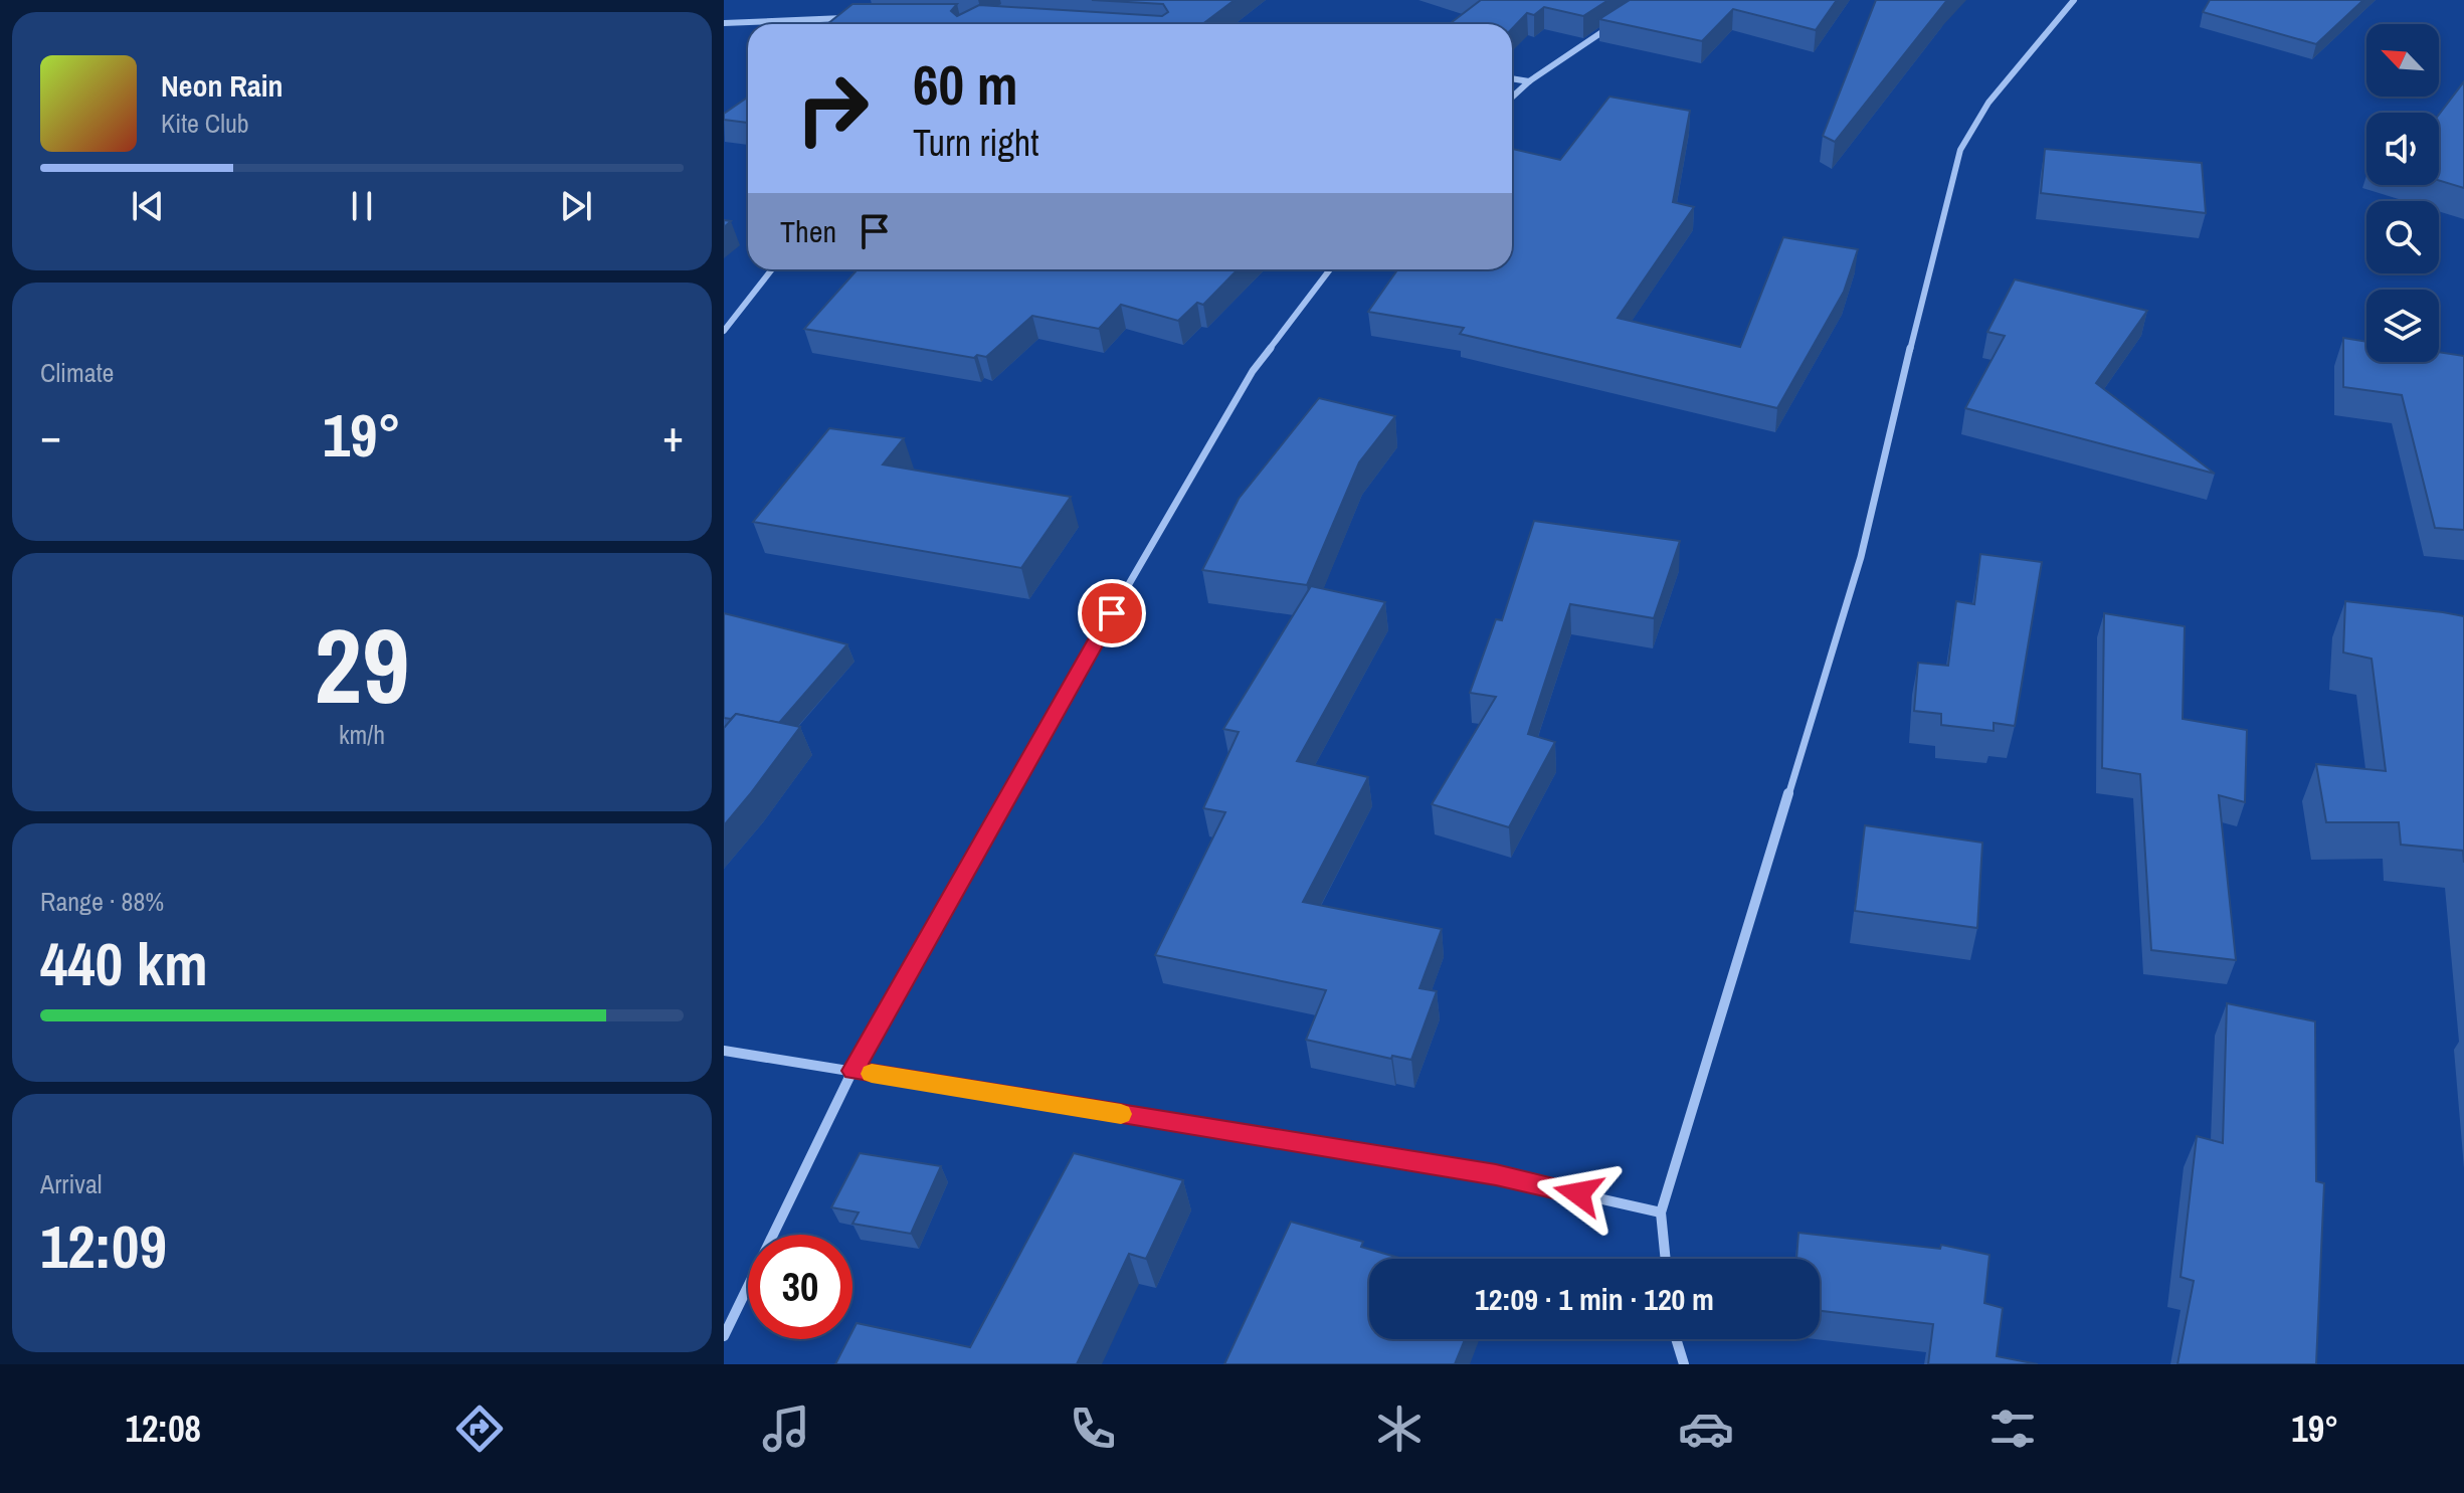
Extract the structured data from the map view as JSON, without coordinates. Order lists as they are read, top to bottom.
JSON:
{
  "north": "top left",
  "page": {
    "turn": ["60 m", "Turn right"],
    "song": ["Neon Rain", "Kite Club"],
    "then": "Then",
    "tile": [
      "Climate",
      ["29", "km/h"],
      ["Range · 88%", "440 km"],
      ["Arrival", "12:09"]
    ],
    "heat": ["−", "19°", "+"],
    "limit": "30",
    "trip": "12:09 · 1 min · 120 m",
    "tabs": ["12:08", "19°"]
  }
}
